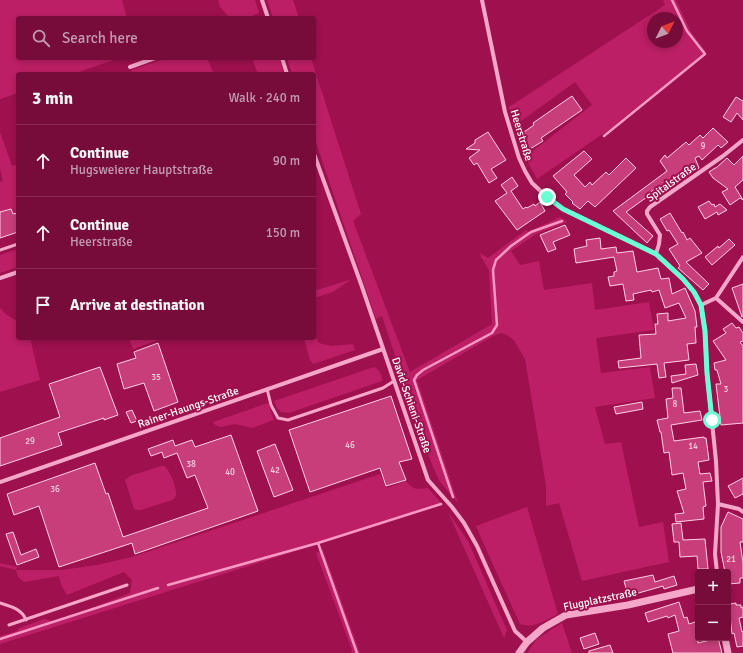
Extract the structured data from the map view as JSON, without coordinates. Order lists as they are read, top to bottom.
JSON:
{
  "streets": {
    "street": [
      "Heerstraße",
      "Spitalstraße",
      "David-Schieni-Straße",
      "Rainer-Haungs-Straße",
      "Flugplatzstraße"
    ]
  },
  "crossings": [
    ["Heerstraße", "Spitalstraße"],
    ["David-Schieni-Straße", "Rainer-Haungs-Straße"],
    ["David-Schieni-Straße", "Flugplatzstraße"]
  ],
  "house_numbers": [
    "9",
    "35",
    "3",
    "8",
    "29",
    "46",
    "14",
    "38",
    "42",
    "40",
    "36",
    "21"
  ],
  "north": "top right",
  "page": {
    "search": "Search here",
    "heading": ["3 min", "Walk · 240 m"],
    "list": [
      ["Continue", "Hugsweierer Hauptstraße", "90 m"],
      ["Continue", "Heerstraße", "150 m"],
      "Arrive at destination"
    ],
    "map_buttons": ["+", "−"]
  }
}
